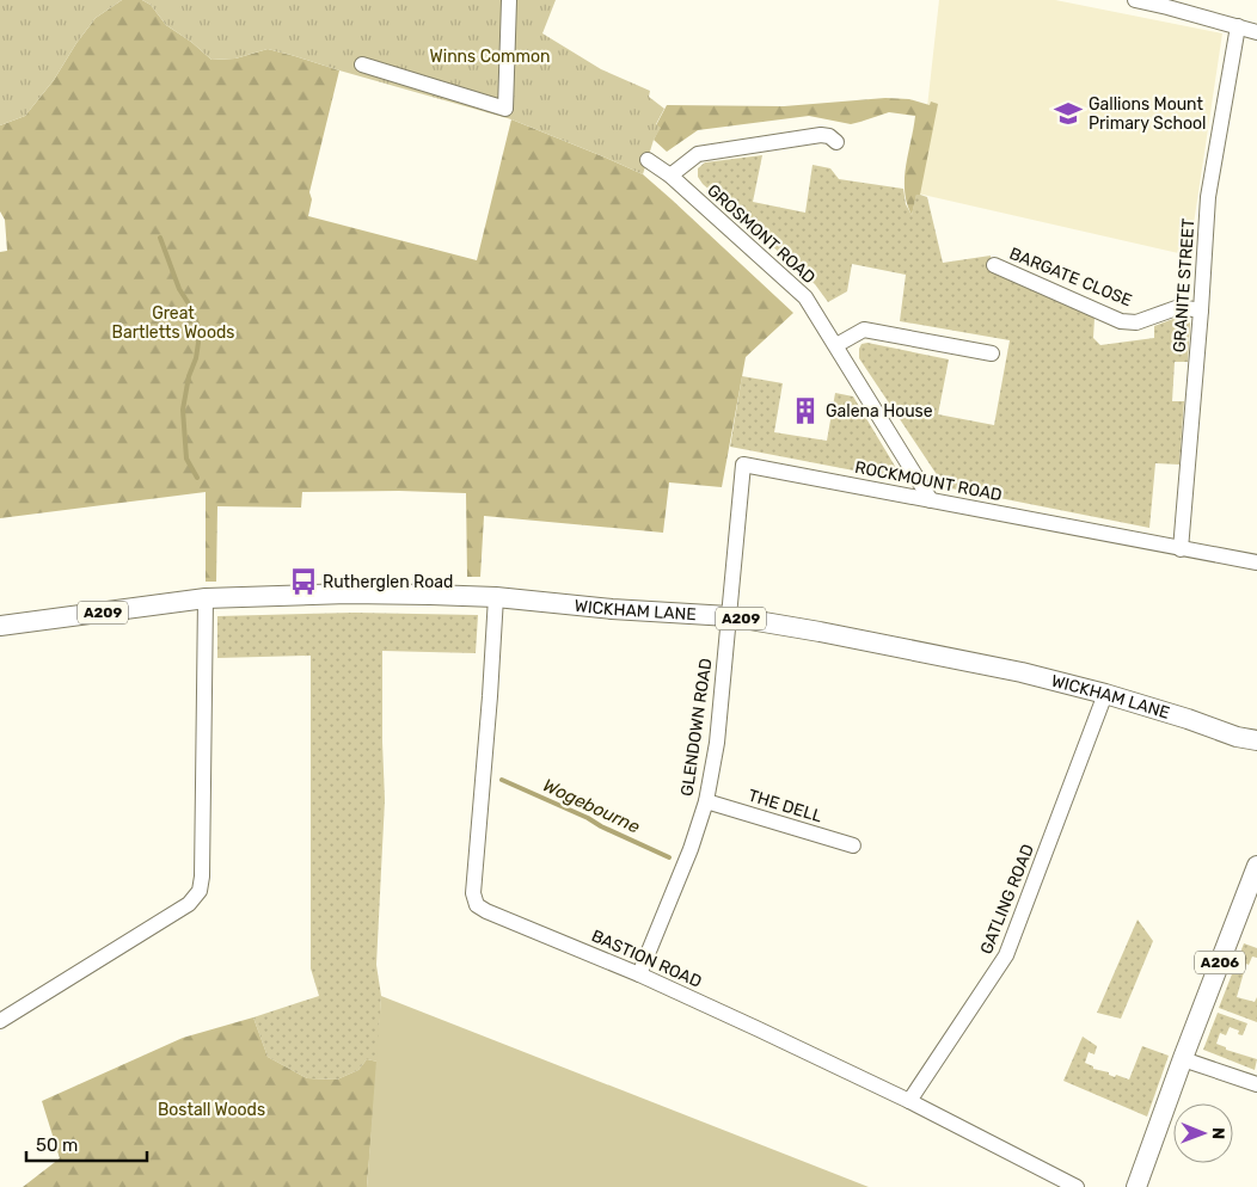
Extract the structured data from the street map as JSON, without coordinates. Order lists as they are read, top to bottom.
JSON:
{
  "streets": {
    "main road": ["WICKHAM LANE", "A209", "A206"],
    "street": [
      "GROSMONT ROAD",
      "BARGATE CLOSE",
      "GRANITE STREET",
      "ROCKMOUNT ROAD",
      "GLENDOWN ROAD",
      "THE DELL",
      "GATLING ROAD",
      "BASTION ROAD"
    ]
  },
  "crossings": [
    ["GROSMONT ROAD", "ROCKMOUNT ROAD"],
    ["BARGATE CLOSE", "GRANITE STREET"],
    ["GRANITE STREET", "ROCKMOUNT ROAD"],
    ["ROCKMOUNT ROAD", "WICKHAM LANE"],
    ["ROCKMOUNT ROAD", "GLENDOWN ROAD"],
    ["WICKHAM LANE", "GLENDOWN ROAD"],
    ["WICKHAM LANE", "GATLING ROAD"],
    ["WICKHAM LANE", "BASTION ROAD"],
    ["GLENDOWN ROAD", "THE DELL"],
    ["GLENDOWN ROAD", "BASTION ROAD"],
    ["GATLING ROAD", "BASTION ROAD"]
  ],
  "water": ["Wogebourne"],
  "parks": ["Winns Common", "Great Bartletts Woods", "Bostall Woods"],
  "places": {
    "school or university": ["Gallions Mount Primary School"],
    "building": ["Galena House"],
    "bus stop": ["Rutherglen Road"]
  },
  "scale_bar": "50 m",
  "north": "right"
}
